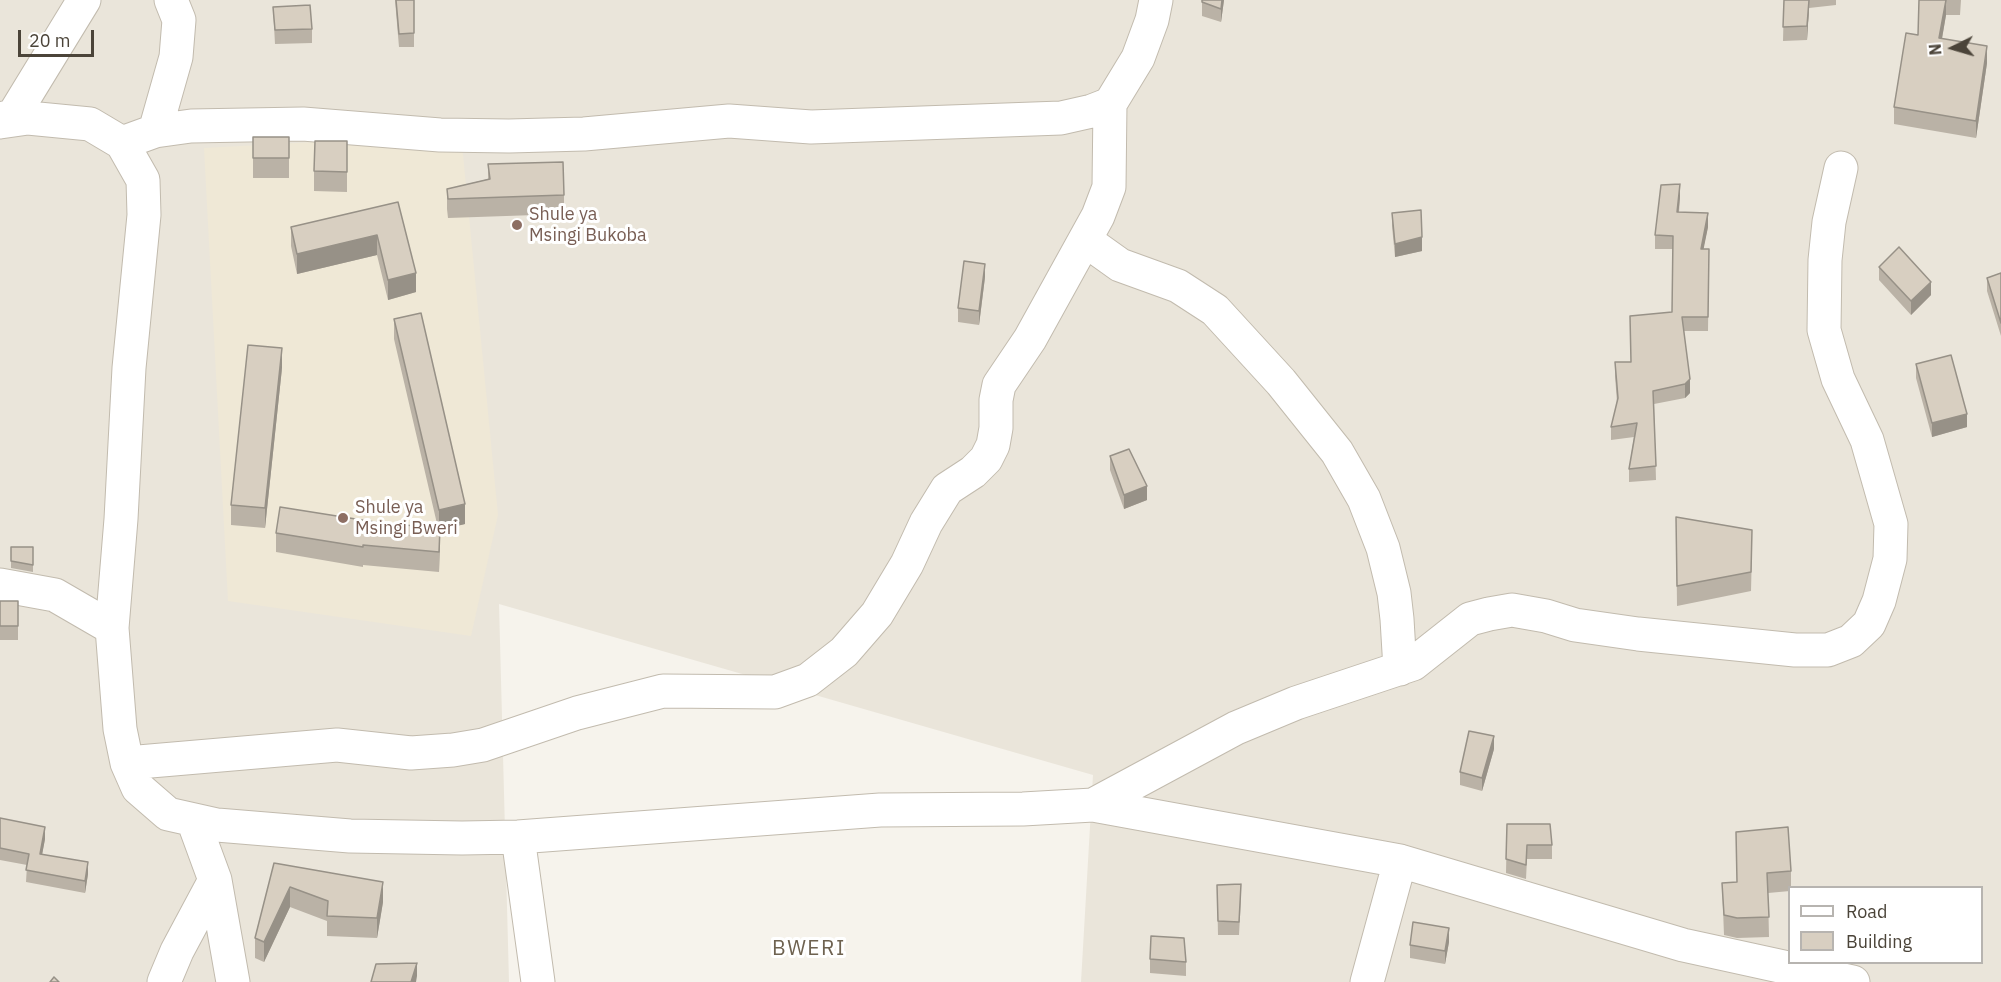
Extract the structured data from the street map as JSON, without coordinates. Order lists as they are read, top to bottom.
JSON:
{
  "districts": ["BWERI"],
  "places": ["Shule ya Msingi Bukoba", "Shule ya Msingi Bweri"],
  "legend": ["Road", "Building"],
  "scale_bar": "20 m",
  "north": "left"
}
